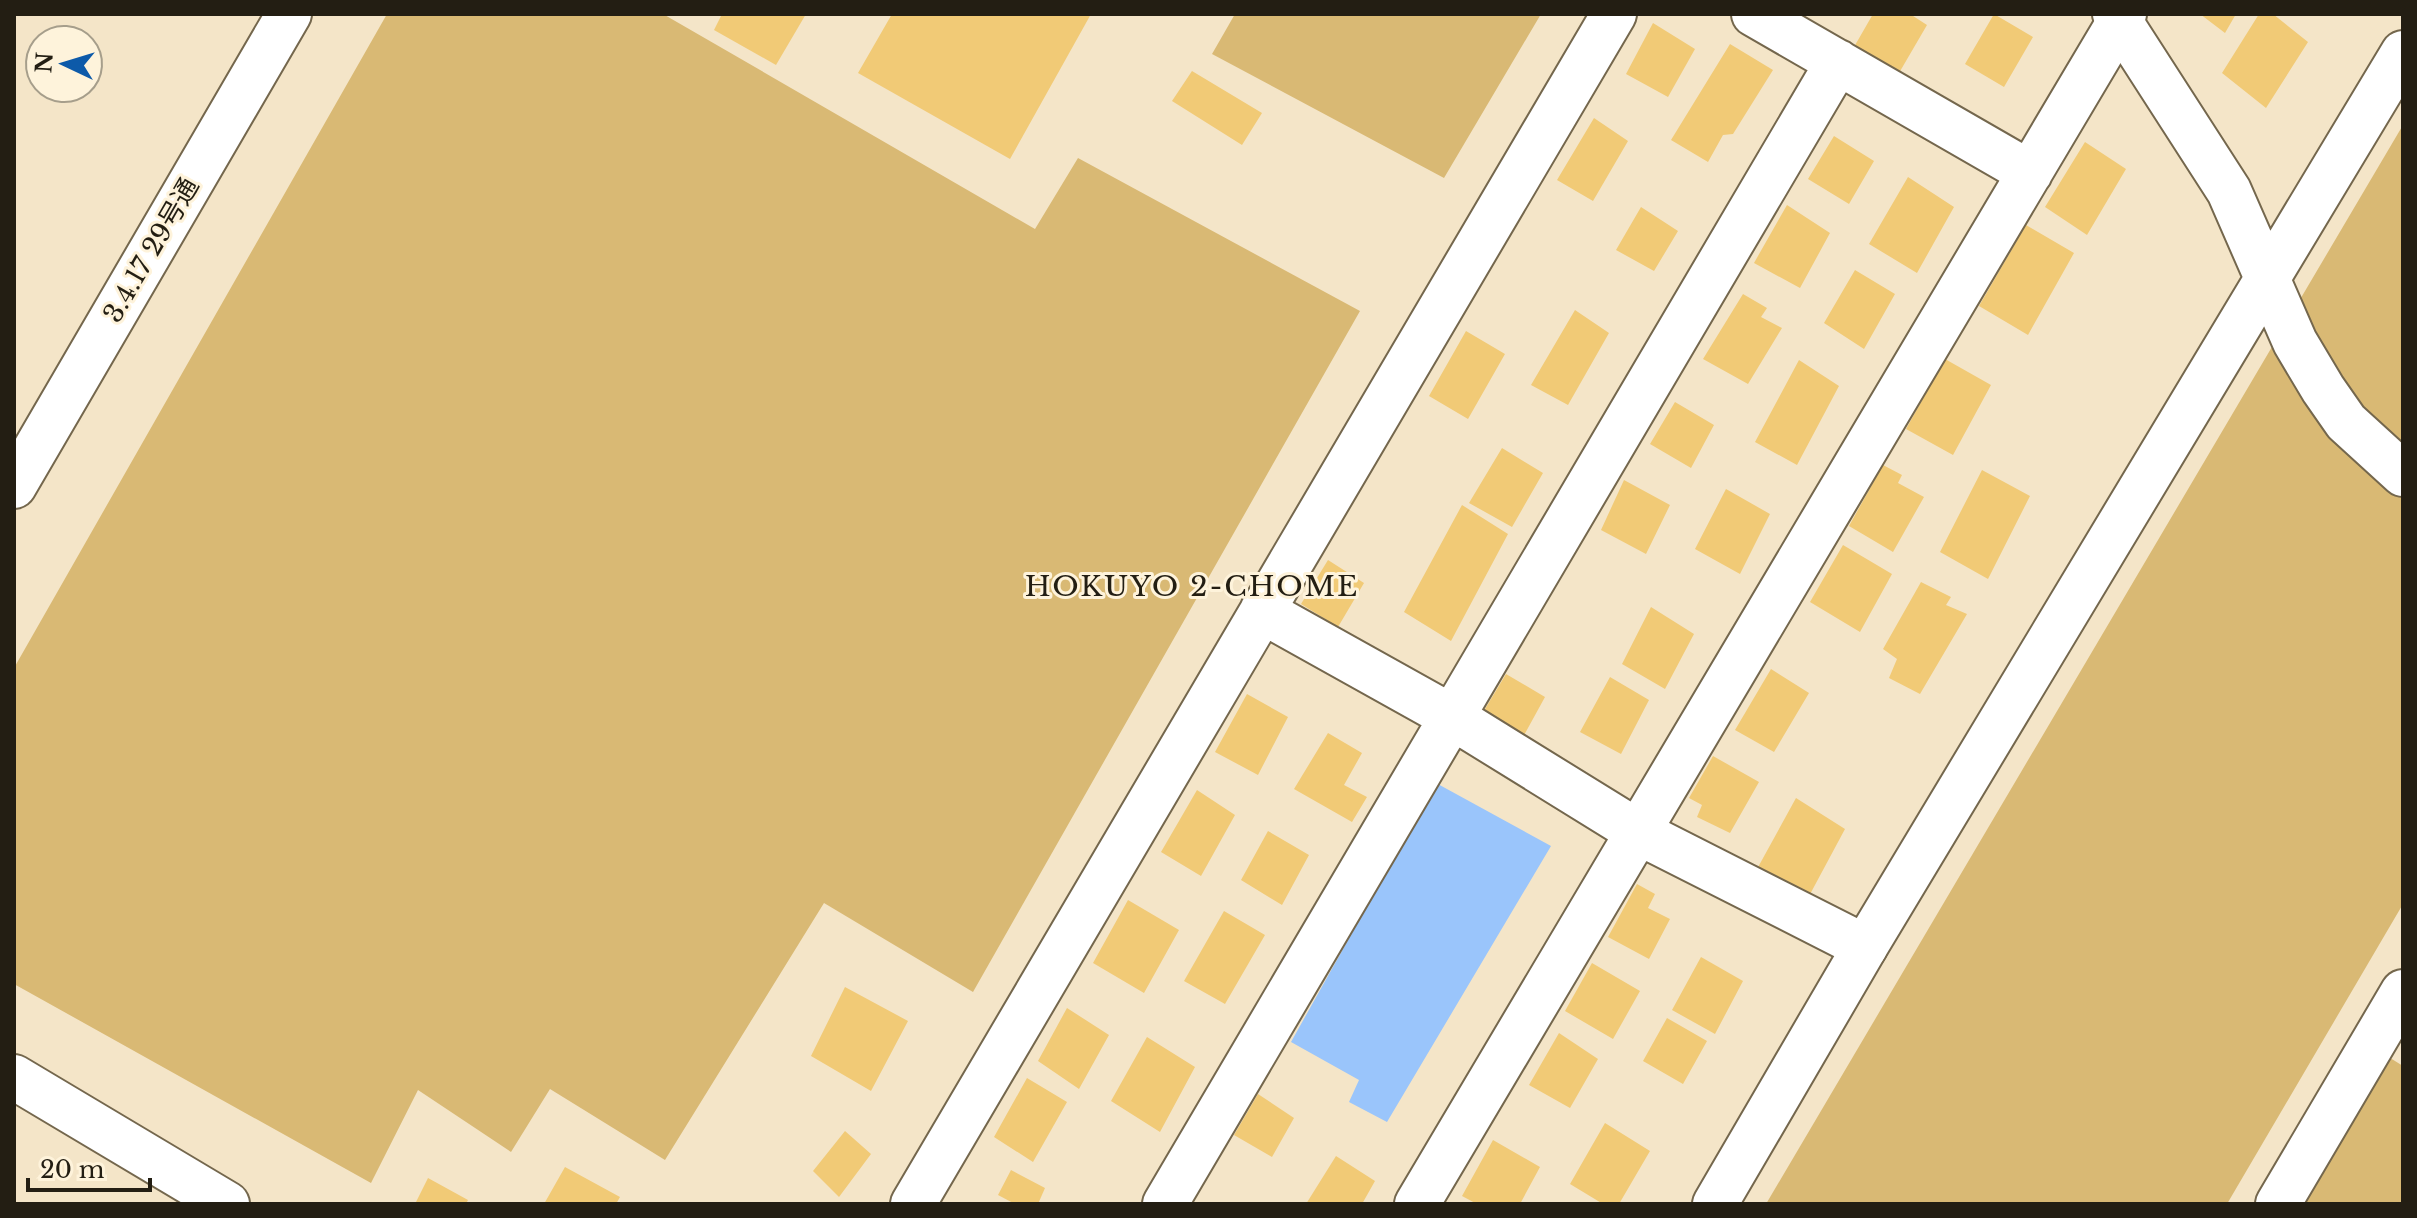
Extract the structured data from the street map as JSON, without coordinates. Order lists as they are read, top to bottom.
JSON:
{
  "streets": {
    "street": ["3.4.17 29号通"]
  },
  "districts": ["HOKUYO 2-CHOME"],
  "scale_bar": "20 m",
  "north": "left"
}
